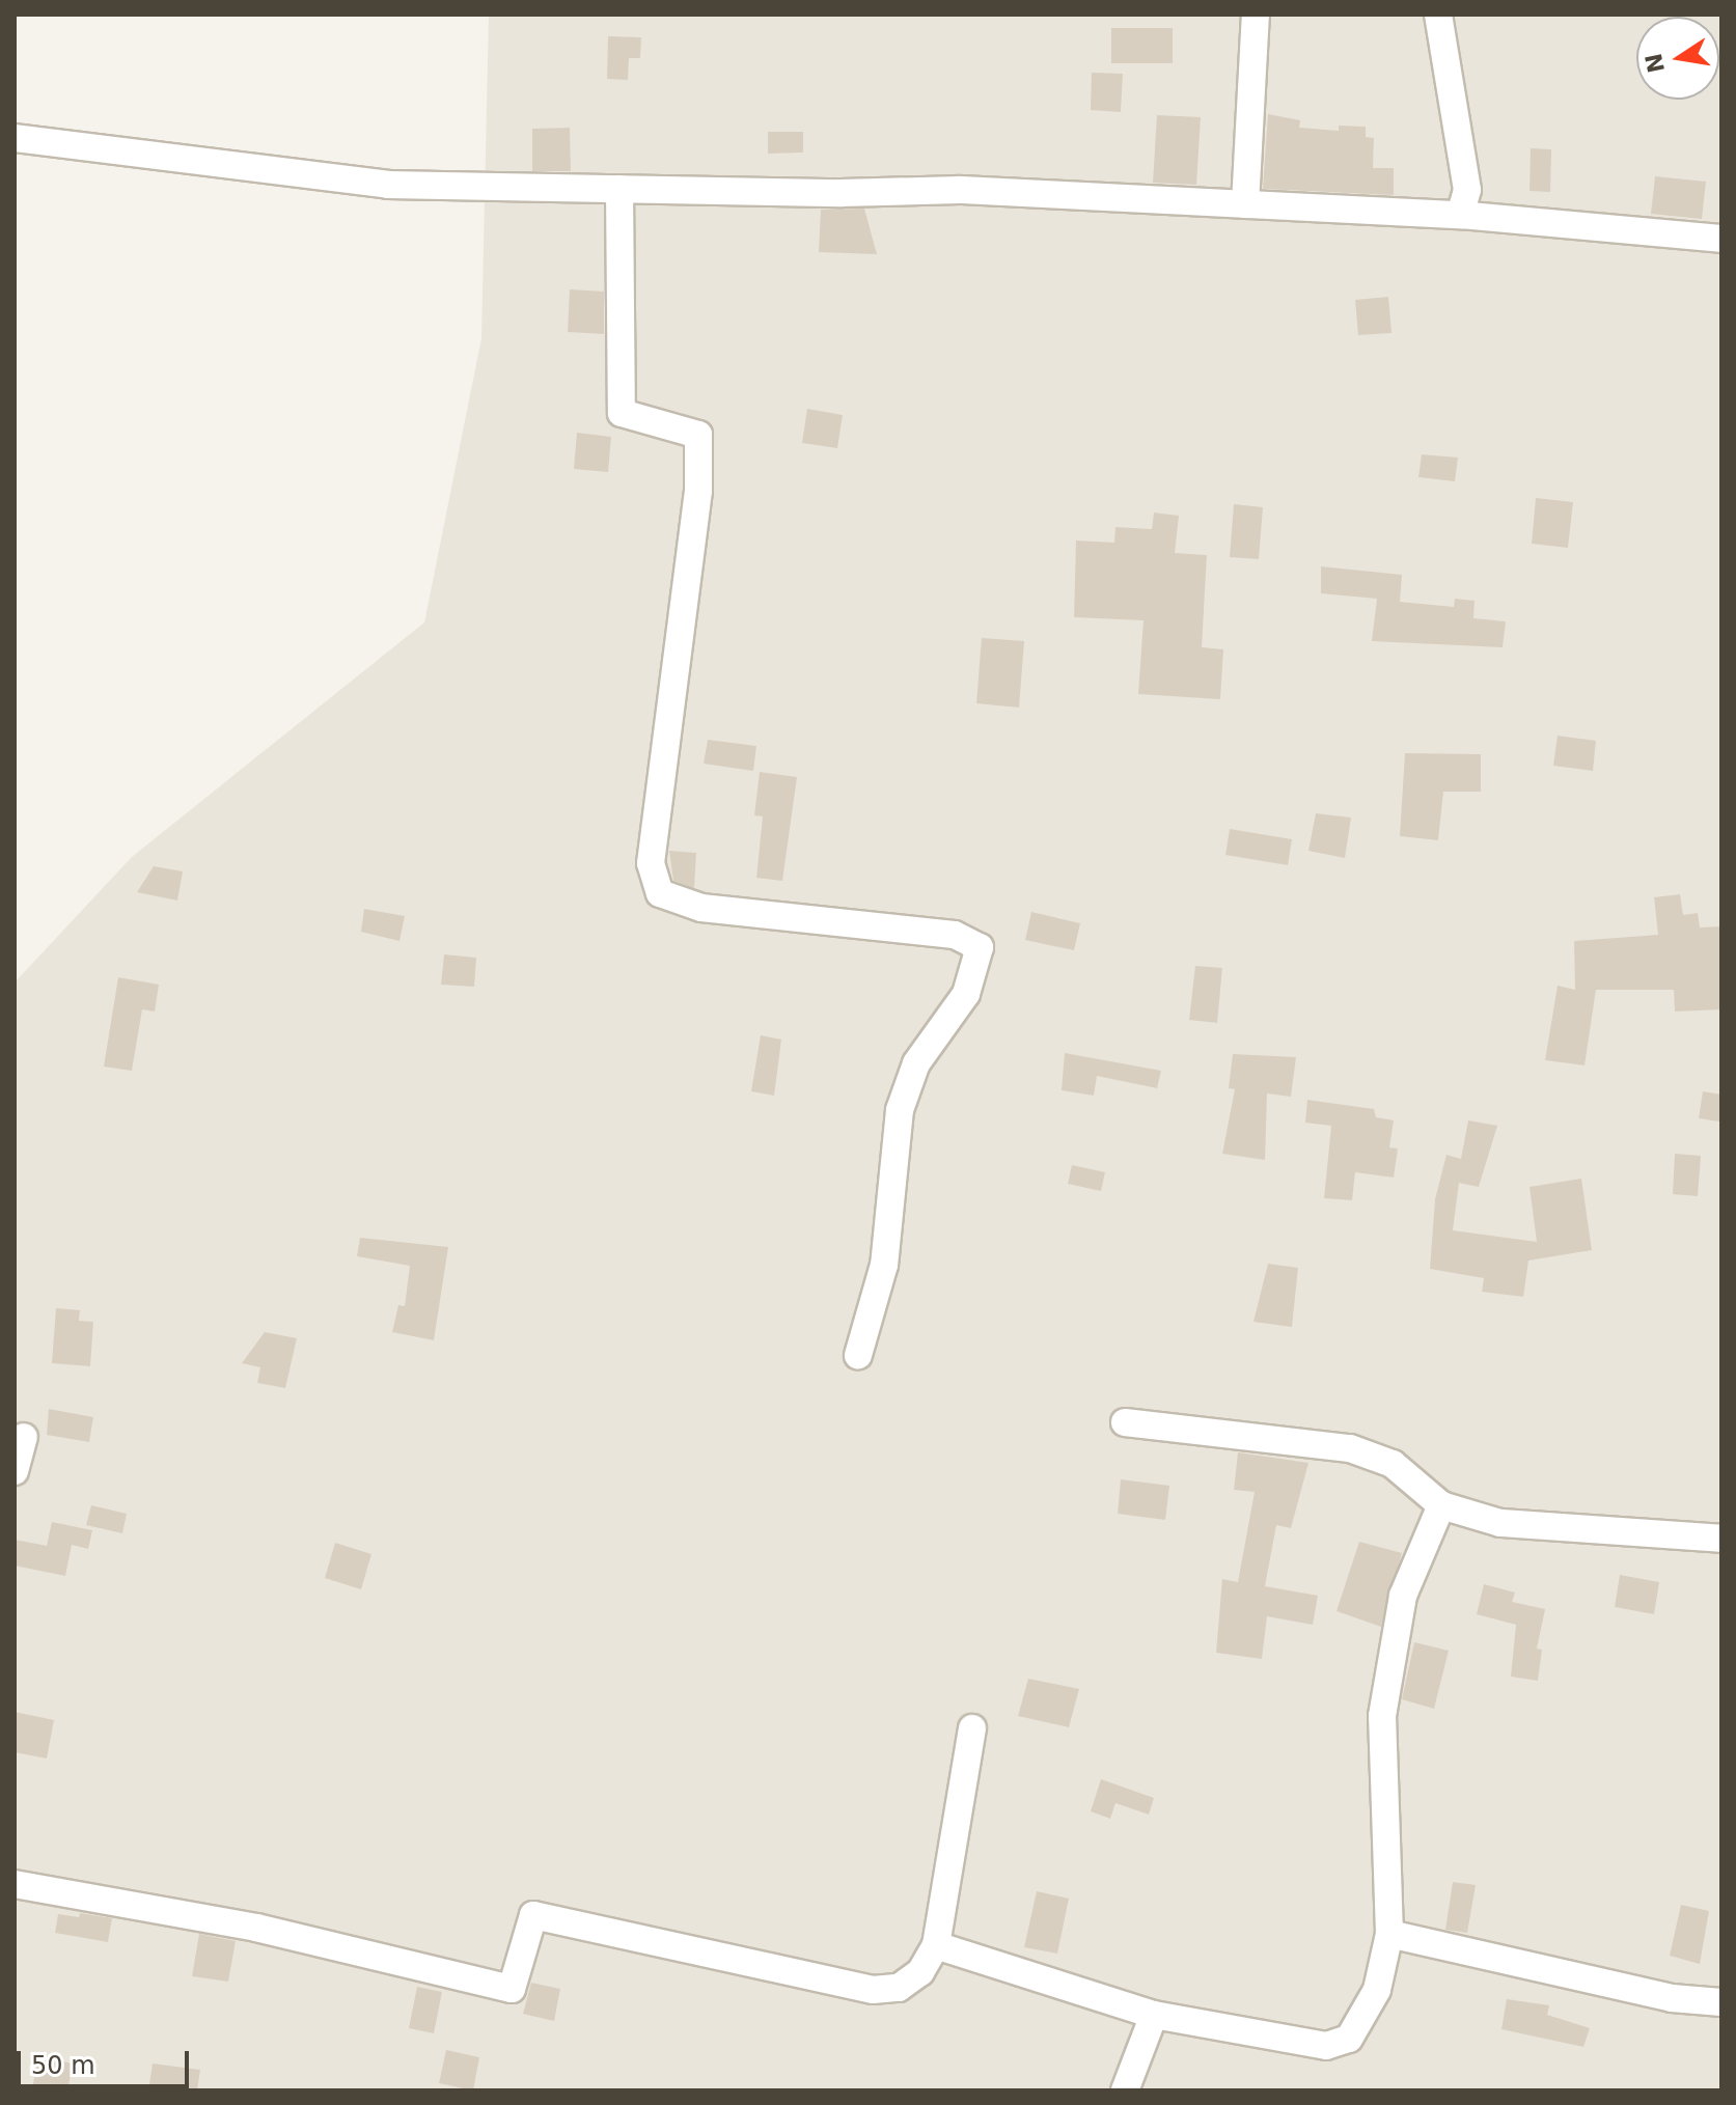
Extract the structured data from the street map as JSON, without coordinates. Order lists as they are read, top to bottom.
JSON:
{
  "scale_bar": "50 m",
  "north": "left"
}
